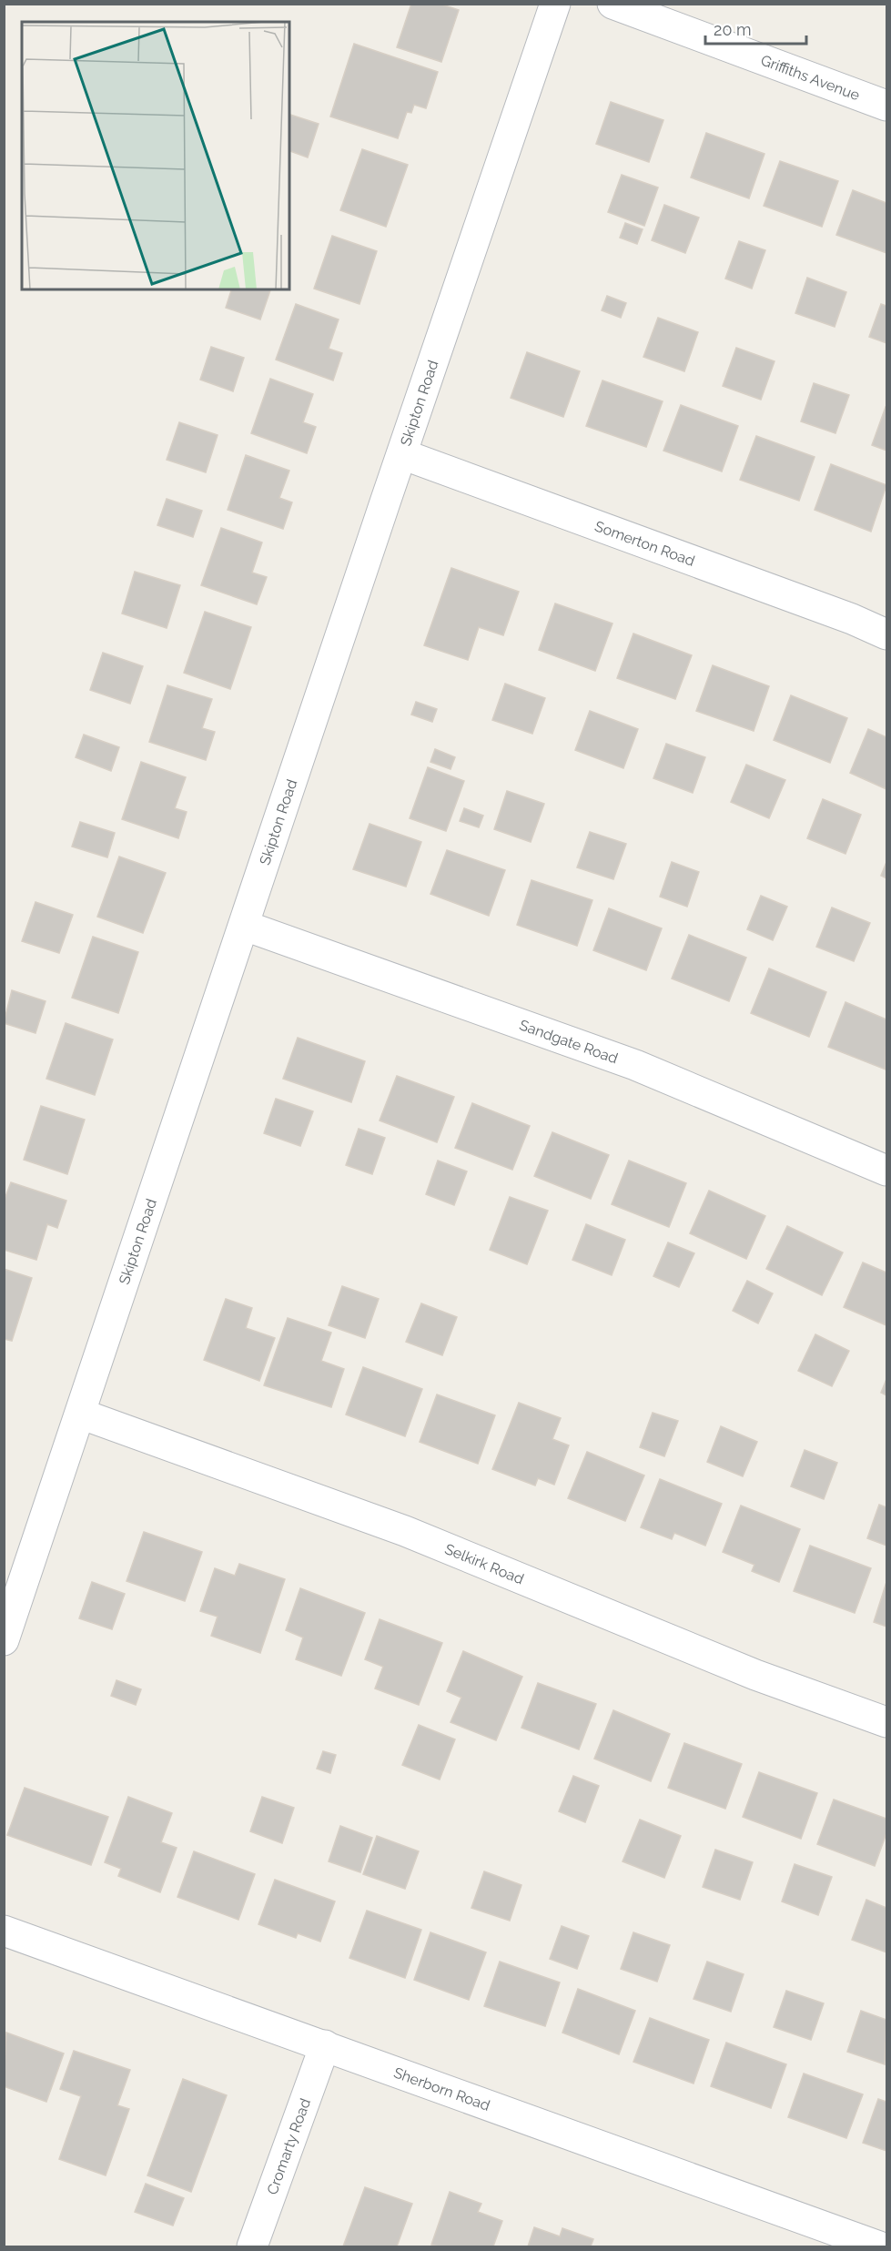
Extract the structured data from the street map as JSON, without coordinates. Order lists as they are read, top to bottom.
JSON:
{
  "streets": {
    "street": [
      "Griffiths Avenue",
      "Skipton Road",
      "Somerton Road",
      "Sandgate Road",
      "Selkirk Road",
      "Sherborn Road",
      "Cromarty Road"
    ]
  },
  "crossings": [
    ["Skipton Road", "Somerton Road"],
    ["Skipton Road", "Sandgate Road"],
    ["Skipton Road", "Selkirk Road"],
    ["Sherborn Road", "Cromarty Road"]
  ],
  "scale_bar": "20 m"
}
